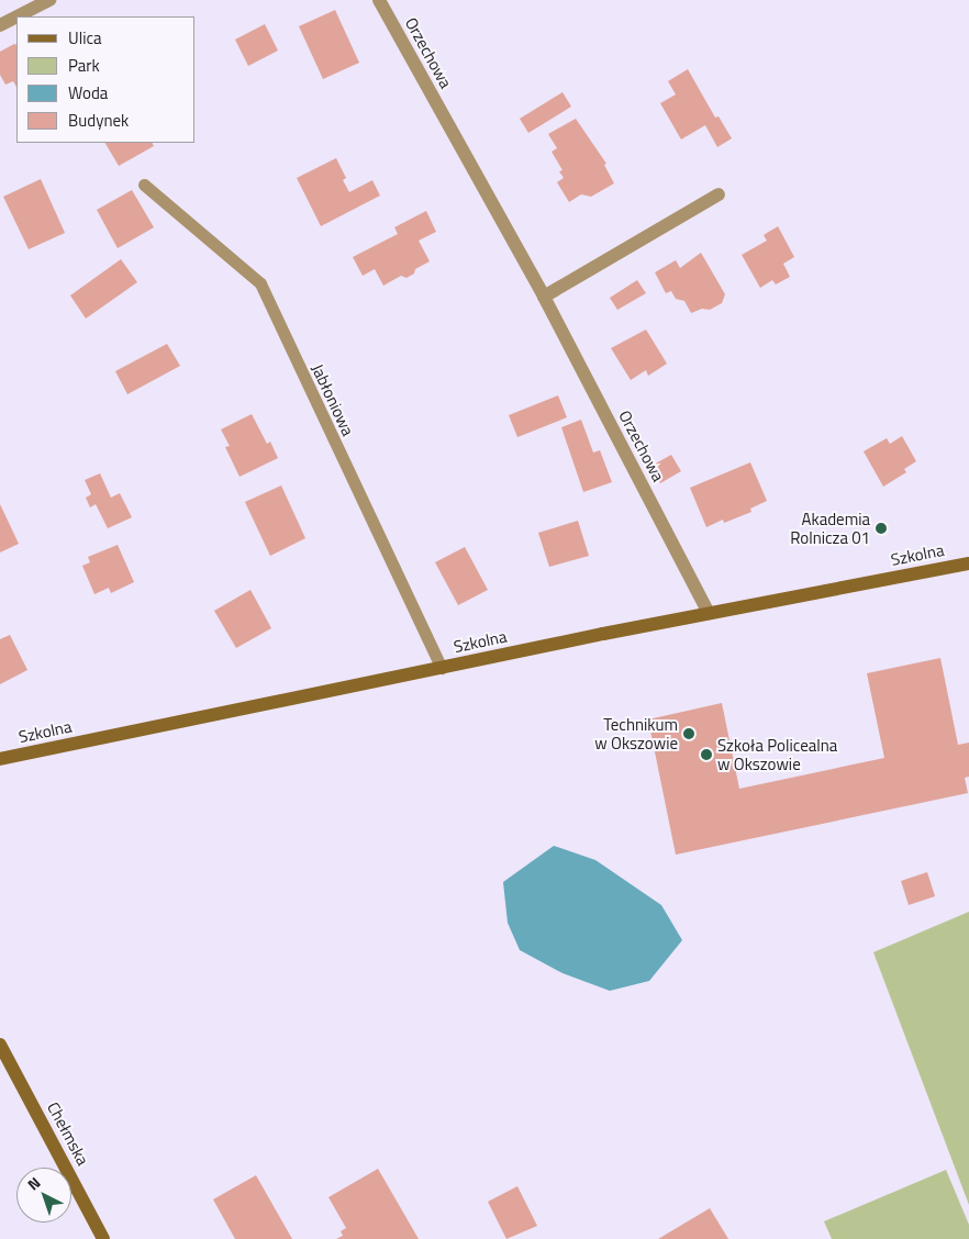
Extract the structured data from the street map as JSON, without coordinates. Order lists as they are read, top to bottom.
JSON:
{
  "streets": {
    "street": ["Orzechowa", "Szkolna", "Chełmska"],
    "lane": ["Jabłoniowa"]
  },
  "crossings": [
    ["Orzechowa", "Szkolna"],
    ["Jabłoniowa", "Szkolna"]
  ],
  "places": ["Akademia Rolnicza 01", "Technikum w Okszowie", "Szkoła Policealna w Okszowie"],
  "legend": [
    "Ulica",
    "Park",
    "Woda",
    "Budynek"
  ],
  "north": "top left"
}
